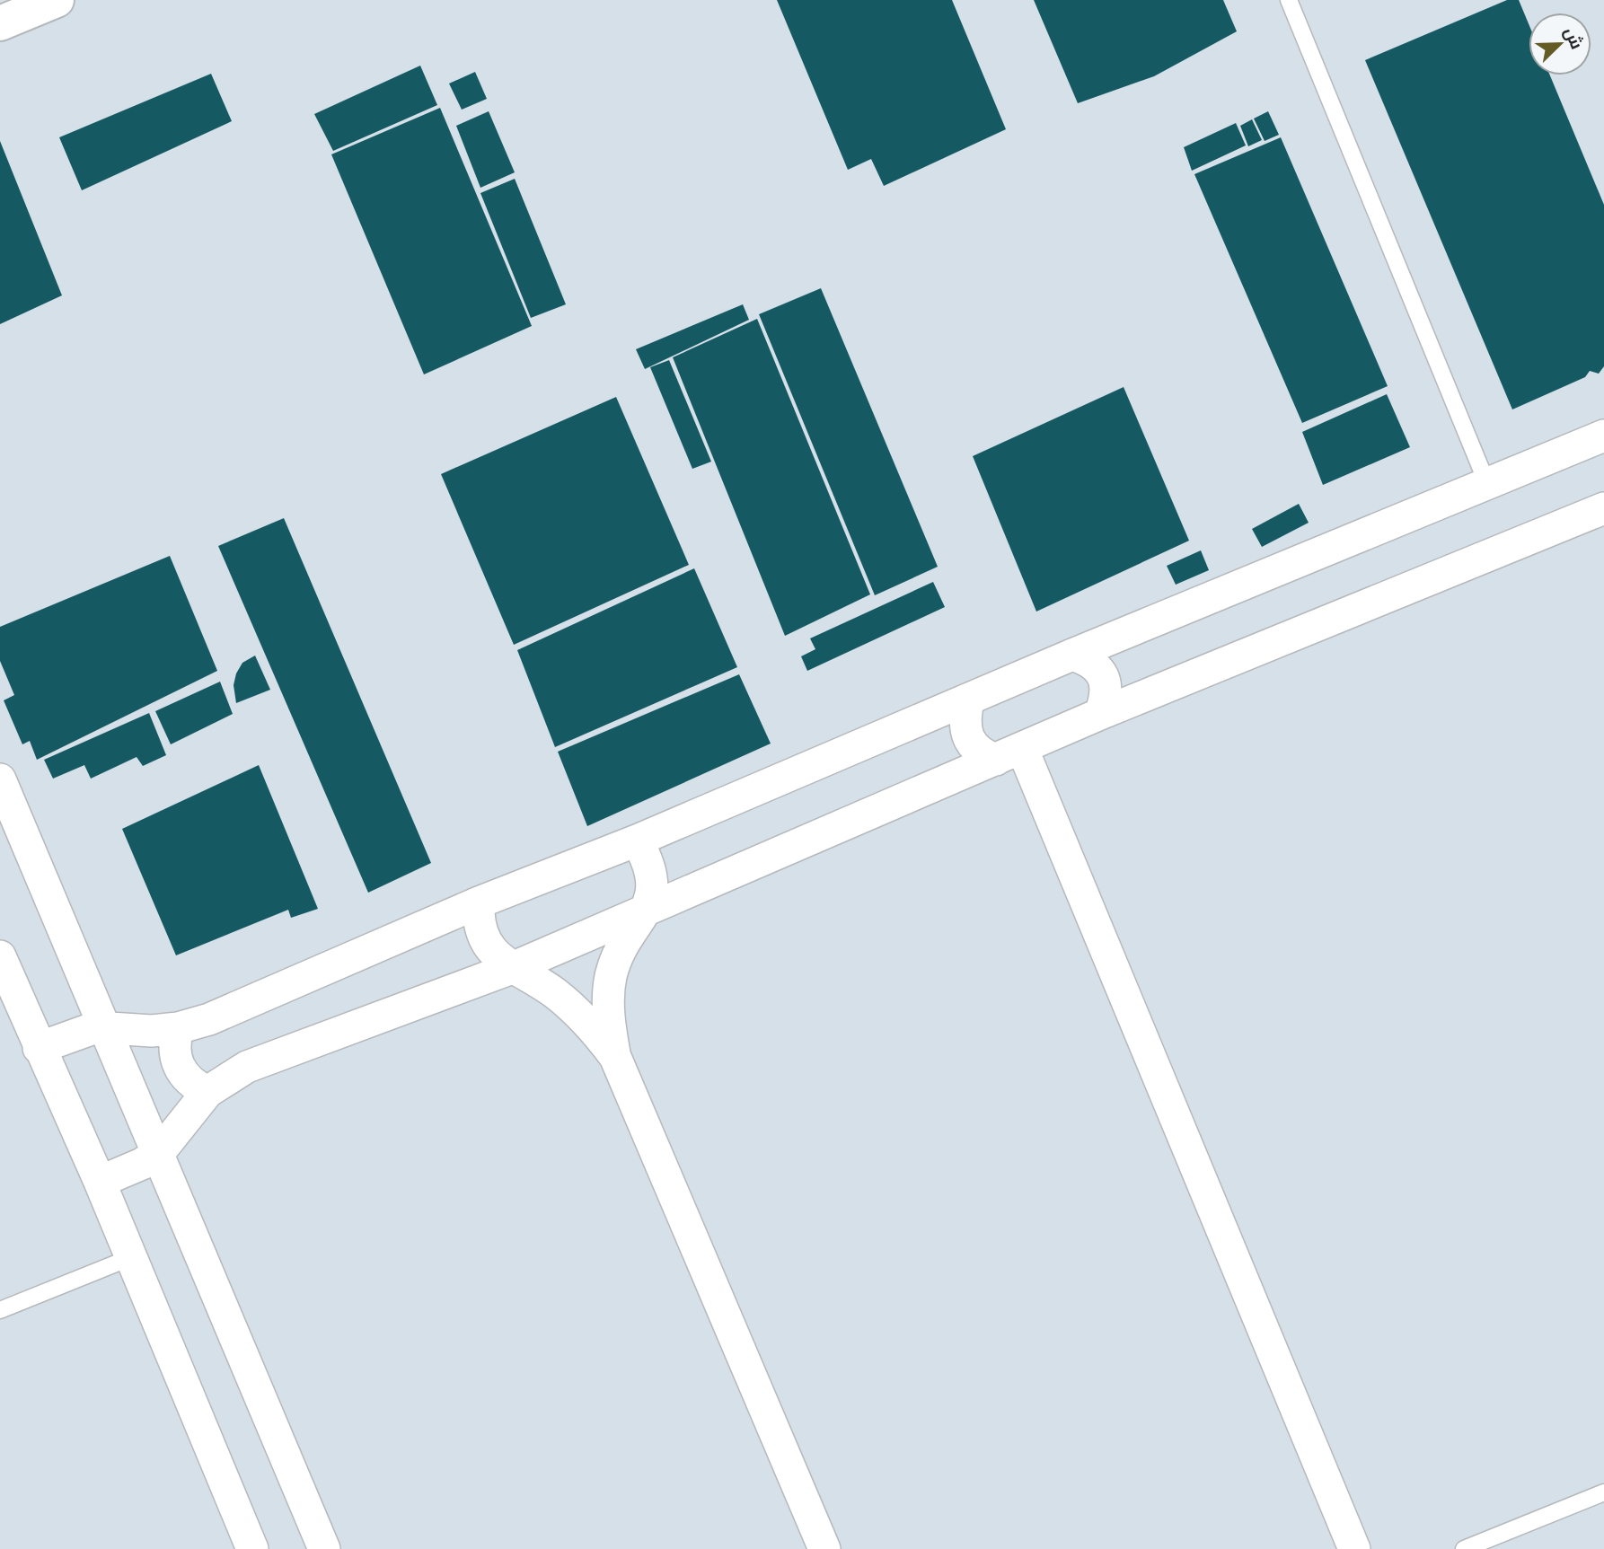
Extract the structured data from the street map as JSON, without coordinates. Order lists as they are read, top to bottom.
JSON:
{
  "north": "top right"
}
